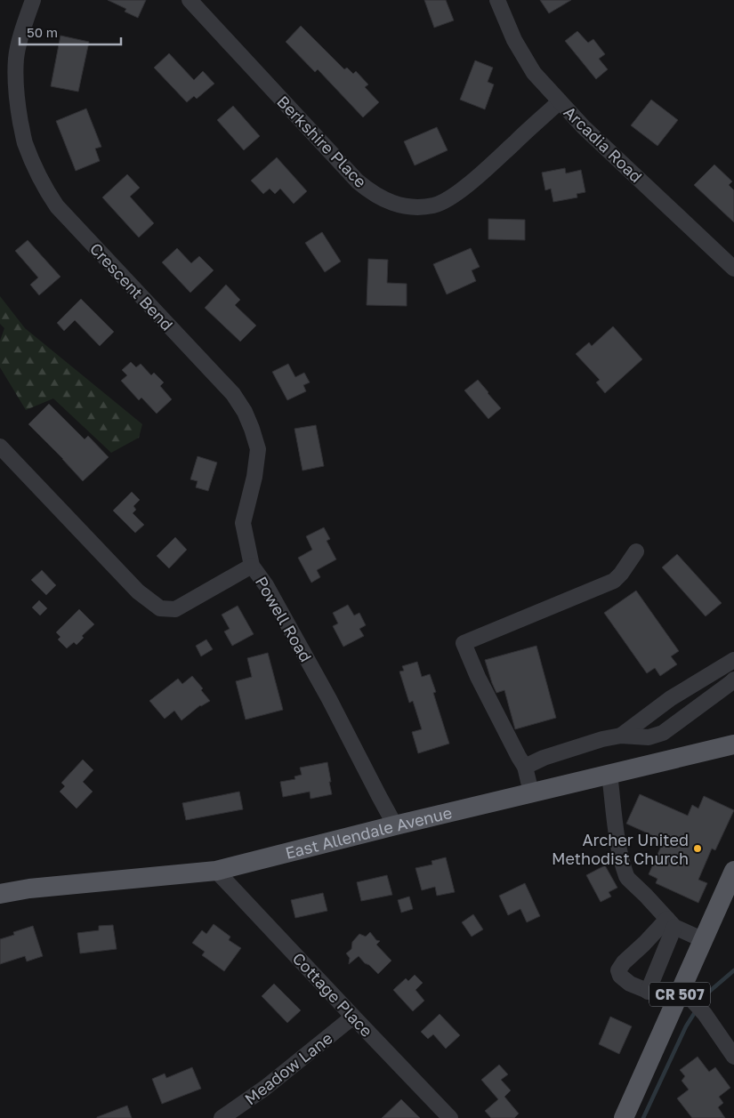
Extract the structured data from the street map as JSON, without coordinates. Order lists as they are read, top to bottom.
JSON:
{
  "streets": {
    "main road": ["East Allendale Avenue", "CR 507"],
    "street": [
      "Berkshire Place",
      "Arcadia Road",
      "Crescent Bend",
      "Powell Road",
      "Cottage Place",
      "Meadow Lane"
    ]
  },
  "crossings": [
    ["Berkshire Place", "Arcadia Road"],
    ["Crescent Bend", "Powell Road"],
    ["Powell Road", "East Allendale Avenue"],
    ["East Allendale Avenue", "Cottage Place"],
    ["Cottage Place", "Meadow Lane"]
  ],
  "places": ["Archer United Methodist Church"],
  "scale_bar": "50 m"
}
